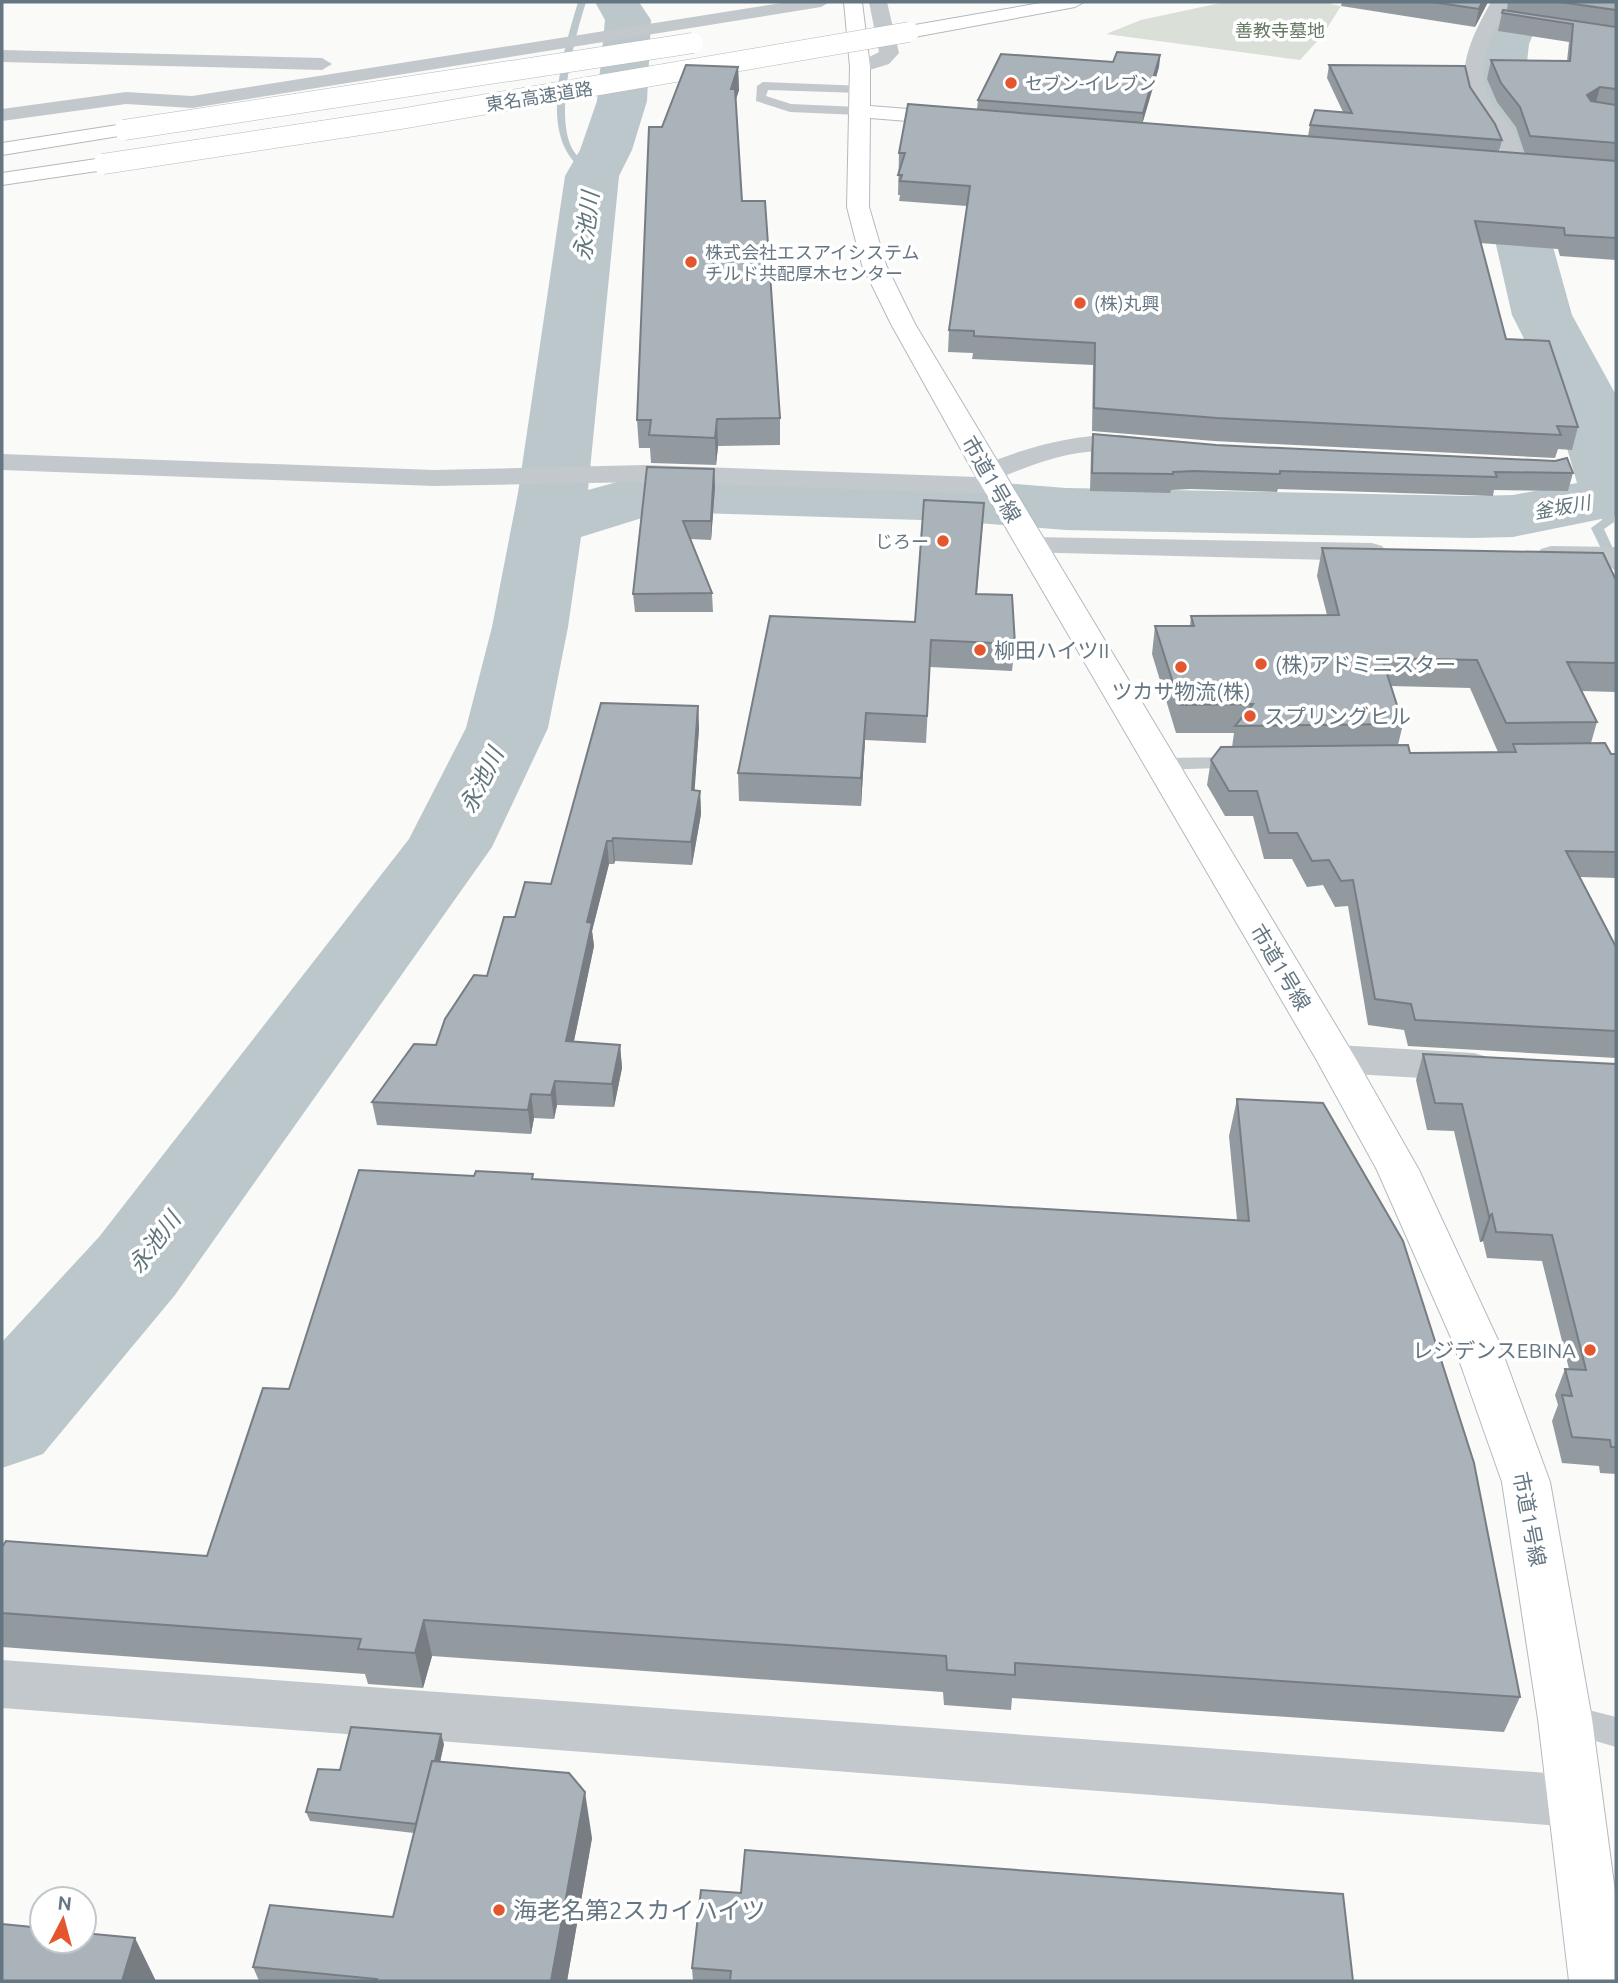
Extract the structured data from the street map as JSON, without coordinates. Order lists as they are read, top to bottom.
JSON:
{
  "streets": {
    "main road": ["東名高速道路", "市道1号線"]
  },
  "water": ["永池川", "釜坂川"],
  "parks": ["善教寺墓地"],
  "places": [
    "セブン-イレブン",
    "株式会社エスアイシステム チルド共配厚木センター",
    "(株)丸興",
    "じろー",
    "柳田ハイツII",
    "(株)アドミニスター",
    "ツカサ物流(株)",
    "スプリングヒル",
    "レジデンスEBINA",
    "海老名第2スカイハイツ"
  ],
  "north": "top"
}
